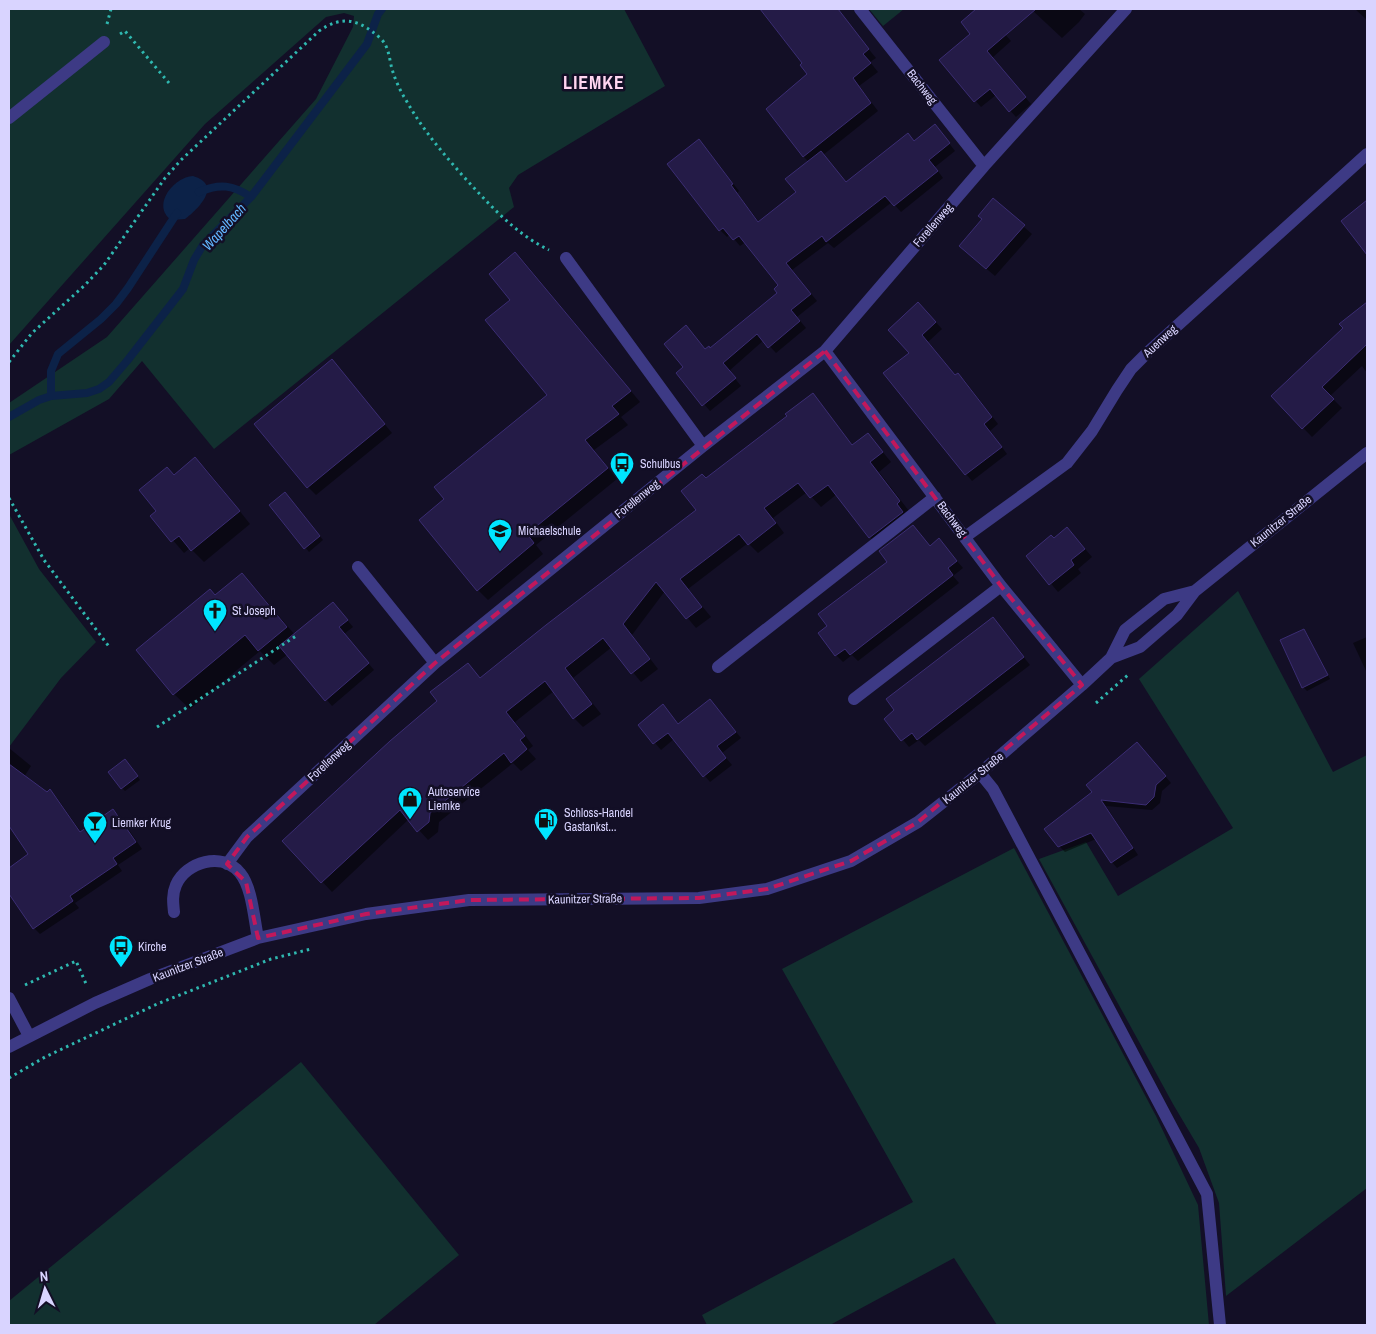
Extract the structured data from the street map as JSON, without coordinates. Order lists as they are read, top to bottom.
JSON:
{
  "streets": {
    "street": [
      "Bachweg",
      "Forellenweg",
      "Auenweg",
      "Kaunitzer Straße"
    ]
  },
  "crossings": [
    ["Bachweg", "Forellenweg"],
    ["Bachweg", "Auenweg"],
    ["Bachweg", "Kaunitzer Straße"]
  ],
  "districts": ["LIEMKE"],
  "water": ["Wapelbach"],
  "places": {
    "bus stop": ["Schulbus", "Kirche"],
    "school or university": ["Michaelschule"],
    "church": ["St Joseph"],
    "shop": ["Autoservice Liemke"],
    "fuel station": ["Schloss-Handel Gastankst..."],
    "bar": ["Liemker Krug"]
  },
  "north": "top"
}
